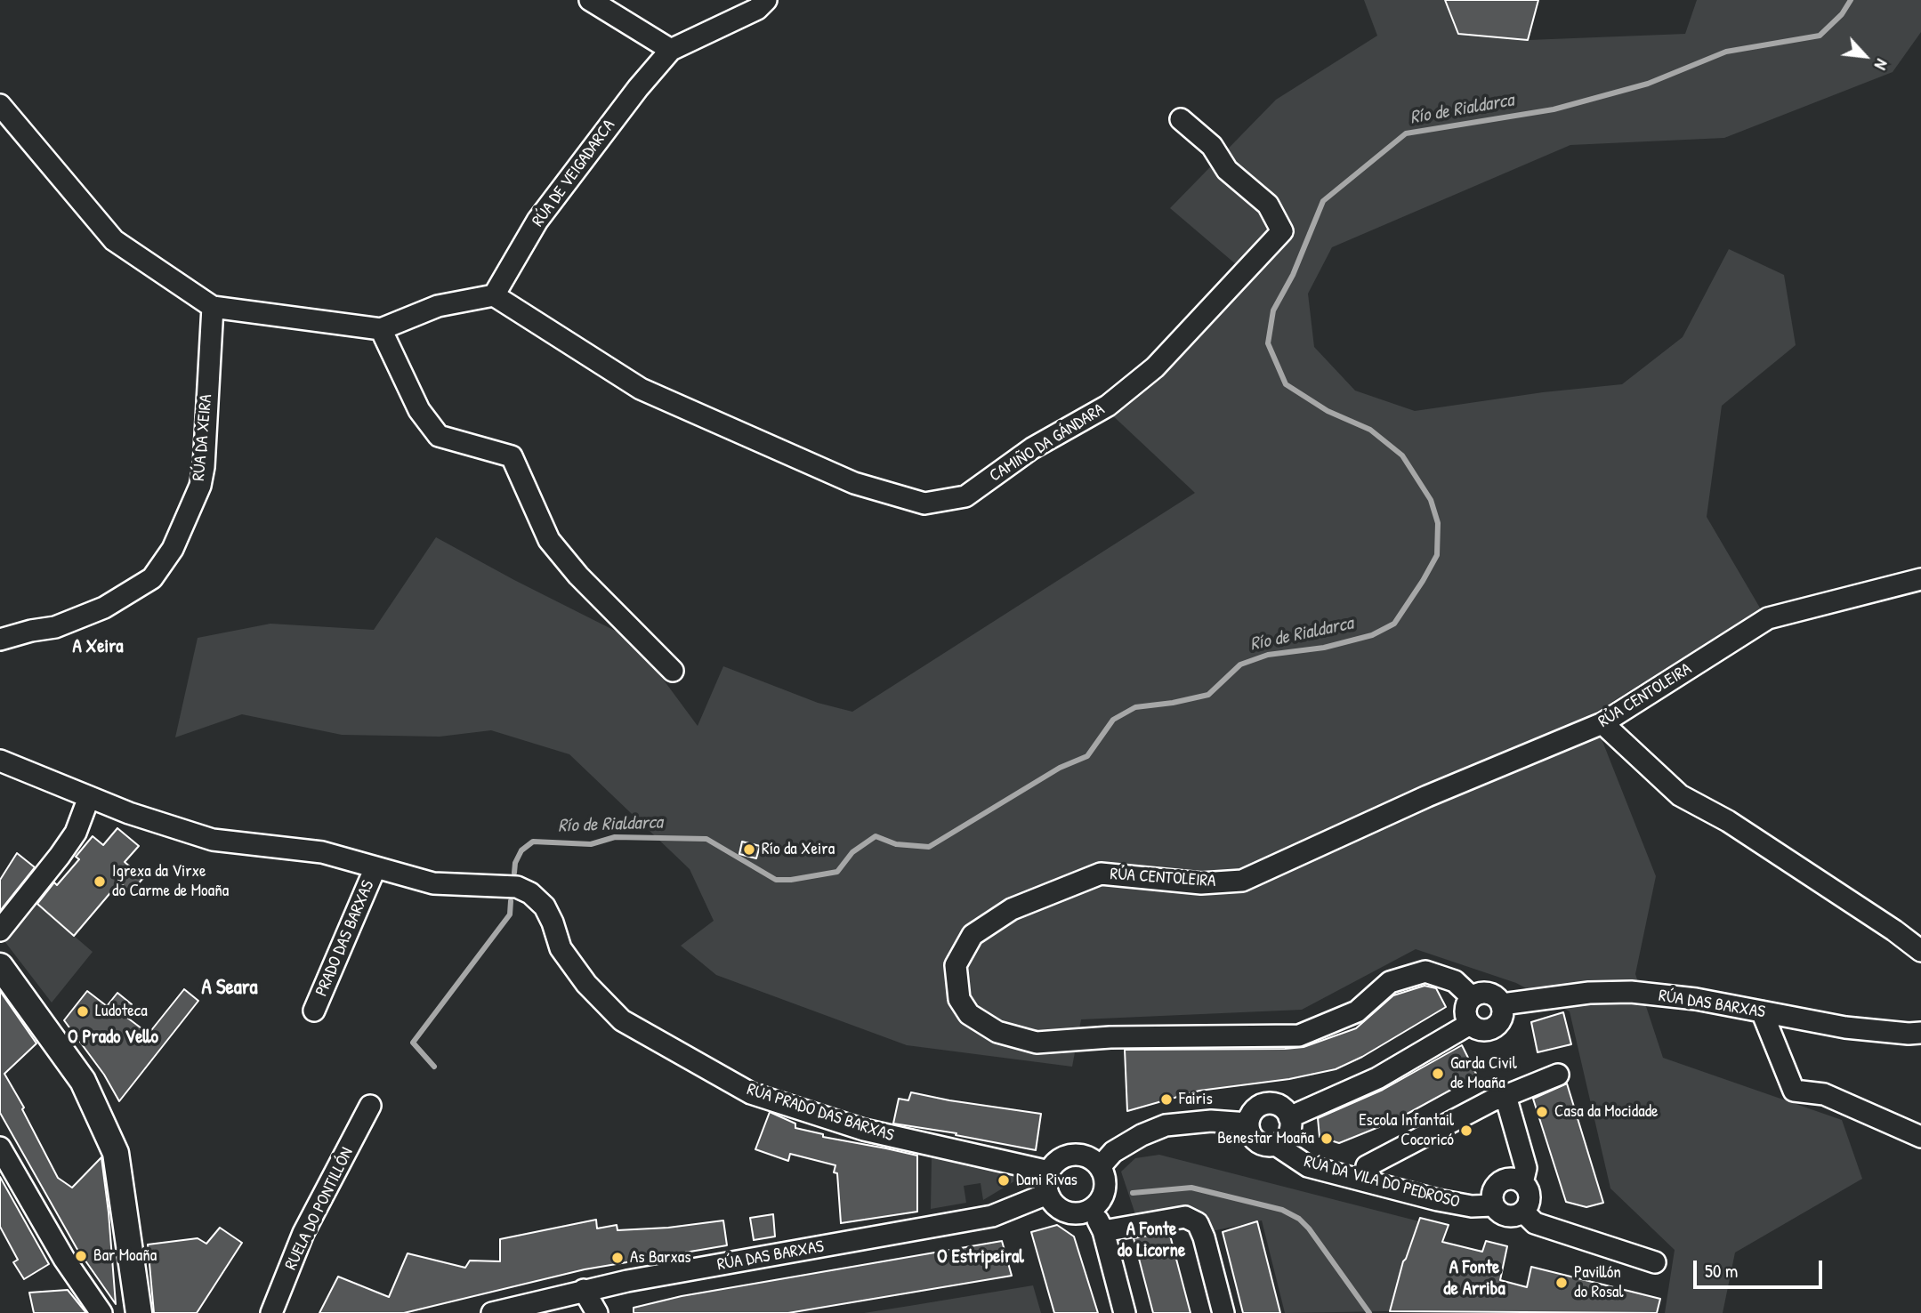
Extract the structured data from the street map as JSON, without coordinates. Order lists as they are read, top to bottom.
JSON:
{
  "streets": {
    "street": [
      "RÚA DE VEIGADARCA",
      "RÚA DA XEIRA",
      "CAMIÑO DA GÁNDARA",
      "RÚA CENTOLEIRA",
      "PRADO DAS BARXAS",
      "RÚA DAS BARXAS",
      "RÚA PRADO DAS BARXAS",
      "RÚA DA VILA DO PEDROSO",
      "RUELA DO PONTILLÓN"
    ]
  },
  "crossings": [
    ["RÚA DE VEIGADARCA", "CAMIÑO DA GÁNDARA"],
    ["RÚA CENTOLEIRA", "RÚA DAS BARXAS"],
    ["PRADO DAS BARXAS", "RÚA PRADO DAS BARXAS"],
    ["RÚA DAS BARXAS", "RÚA PRADO DAS BARXAS"]
  ],
  "districts": [
    "A Xeira",
    "A Seara",
    "O Prado Vello",
    "A Fonte do Licorne",
    "O Estripeiral",
    "A Fonte de Arriba"
  ],
  "water": ["Río de Rialdarca"],
  "places": [
    "Río da Xeira",
    "Igrexa da Virxe do Carme de Moaña",
    "Ludoteca",
    "Garda Civil de Moaña",
    "Fairis",
    "Casa da Mocidade",
    "Escola Infantail Cocoricó",
    "Benestar Moaña",
    "Dani Rivas",
    "Bar Moaña",
    "As Barxas",
    "Pavillón do Rosal"
  ],
  "scale_bar": "50 m",
  "north": "bottom right"
}
